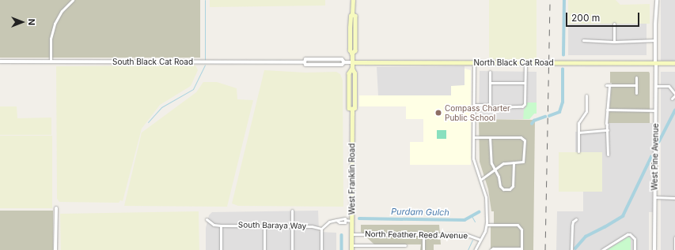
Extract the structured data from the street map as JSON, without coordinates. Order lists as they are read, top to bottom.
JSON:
{
  "streets": {
    "main road": ["North Black Cat Road", "West Franklin Road"],
    "street": [
      "South Black Cat Road",
      "West Pine Avenue",
      "South Baraya Way",
      "North Feather Reed Avenue"
    ]
  },
  "crossings": [
    ["South Black Cat Road", "North Black Cat Road"],
    ["South Black Cat Road", "West Franklin Road"],
    ["North Black Cat Road", "West Pine Avenue"],
    ["North Black Cat Road", "West Franklin Road"],
    ["West Franklin Road", "North Feather Reed Avenue"]
  ],
  "water": ["Purdam Gulch"],
  "places": ["Compass Charter Public School"],
  "scale_bar": "200 m",
  "north": "right"
}
